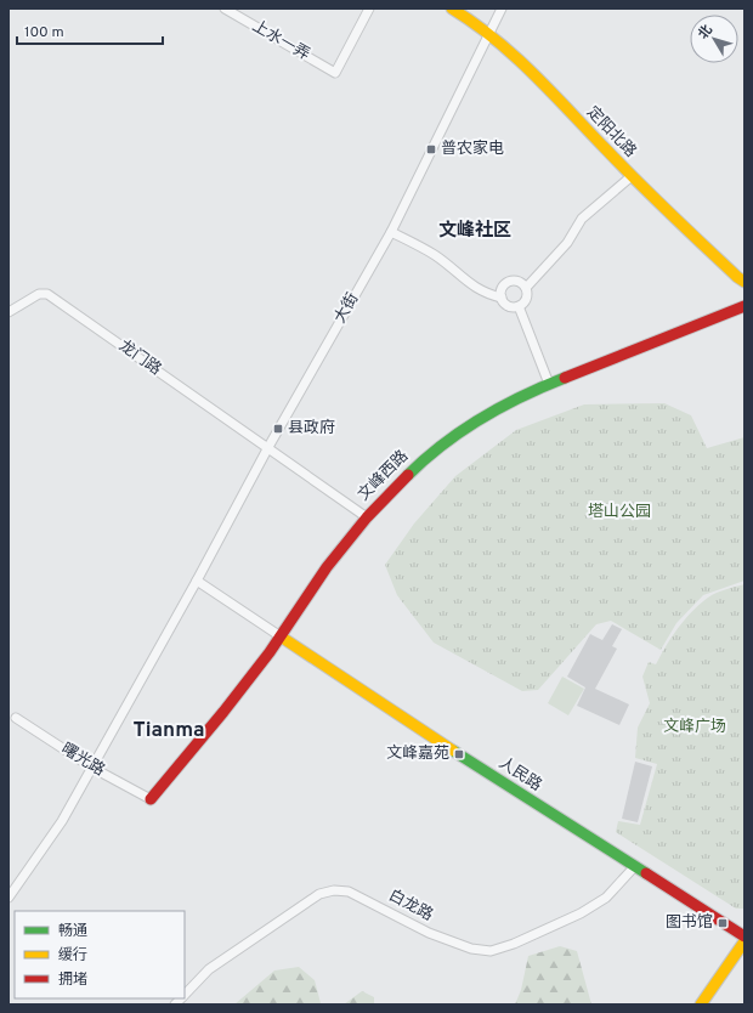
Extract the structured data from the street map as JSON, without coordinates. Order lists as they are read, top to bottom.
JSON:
{
  "streets": {
    "street": [
      "上水一弄",
      "定阳北路",
      "大街",
      "龙门路",
      "文峰西路",
      "曙光路",
      "人民路",
      "白龙路"
    ]
  },
  "crossings": [
    ["定阳北路", "大街"],
    ["大街", "龙门路"],
    ["大街", "曙光路"],
    ["文峰西路", "曙光路"],
    ["文峰西路", "人民路"],
    ["人民路", "白龙路"]
  ],
  "districts": ["文峰社区", "Tianma"],
  "parks": ["塔山公园", "文峰广场"],
  "places": {
    "transit": [
      "普农家电",
      "县政府",
      "文峰嘉苑",
      "图书馆"
    ]
  },
  "legend": ["畅通", "缓行", "拥堵"],
  "scale_bar": "100 m",
  "north": "top left"
}
